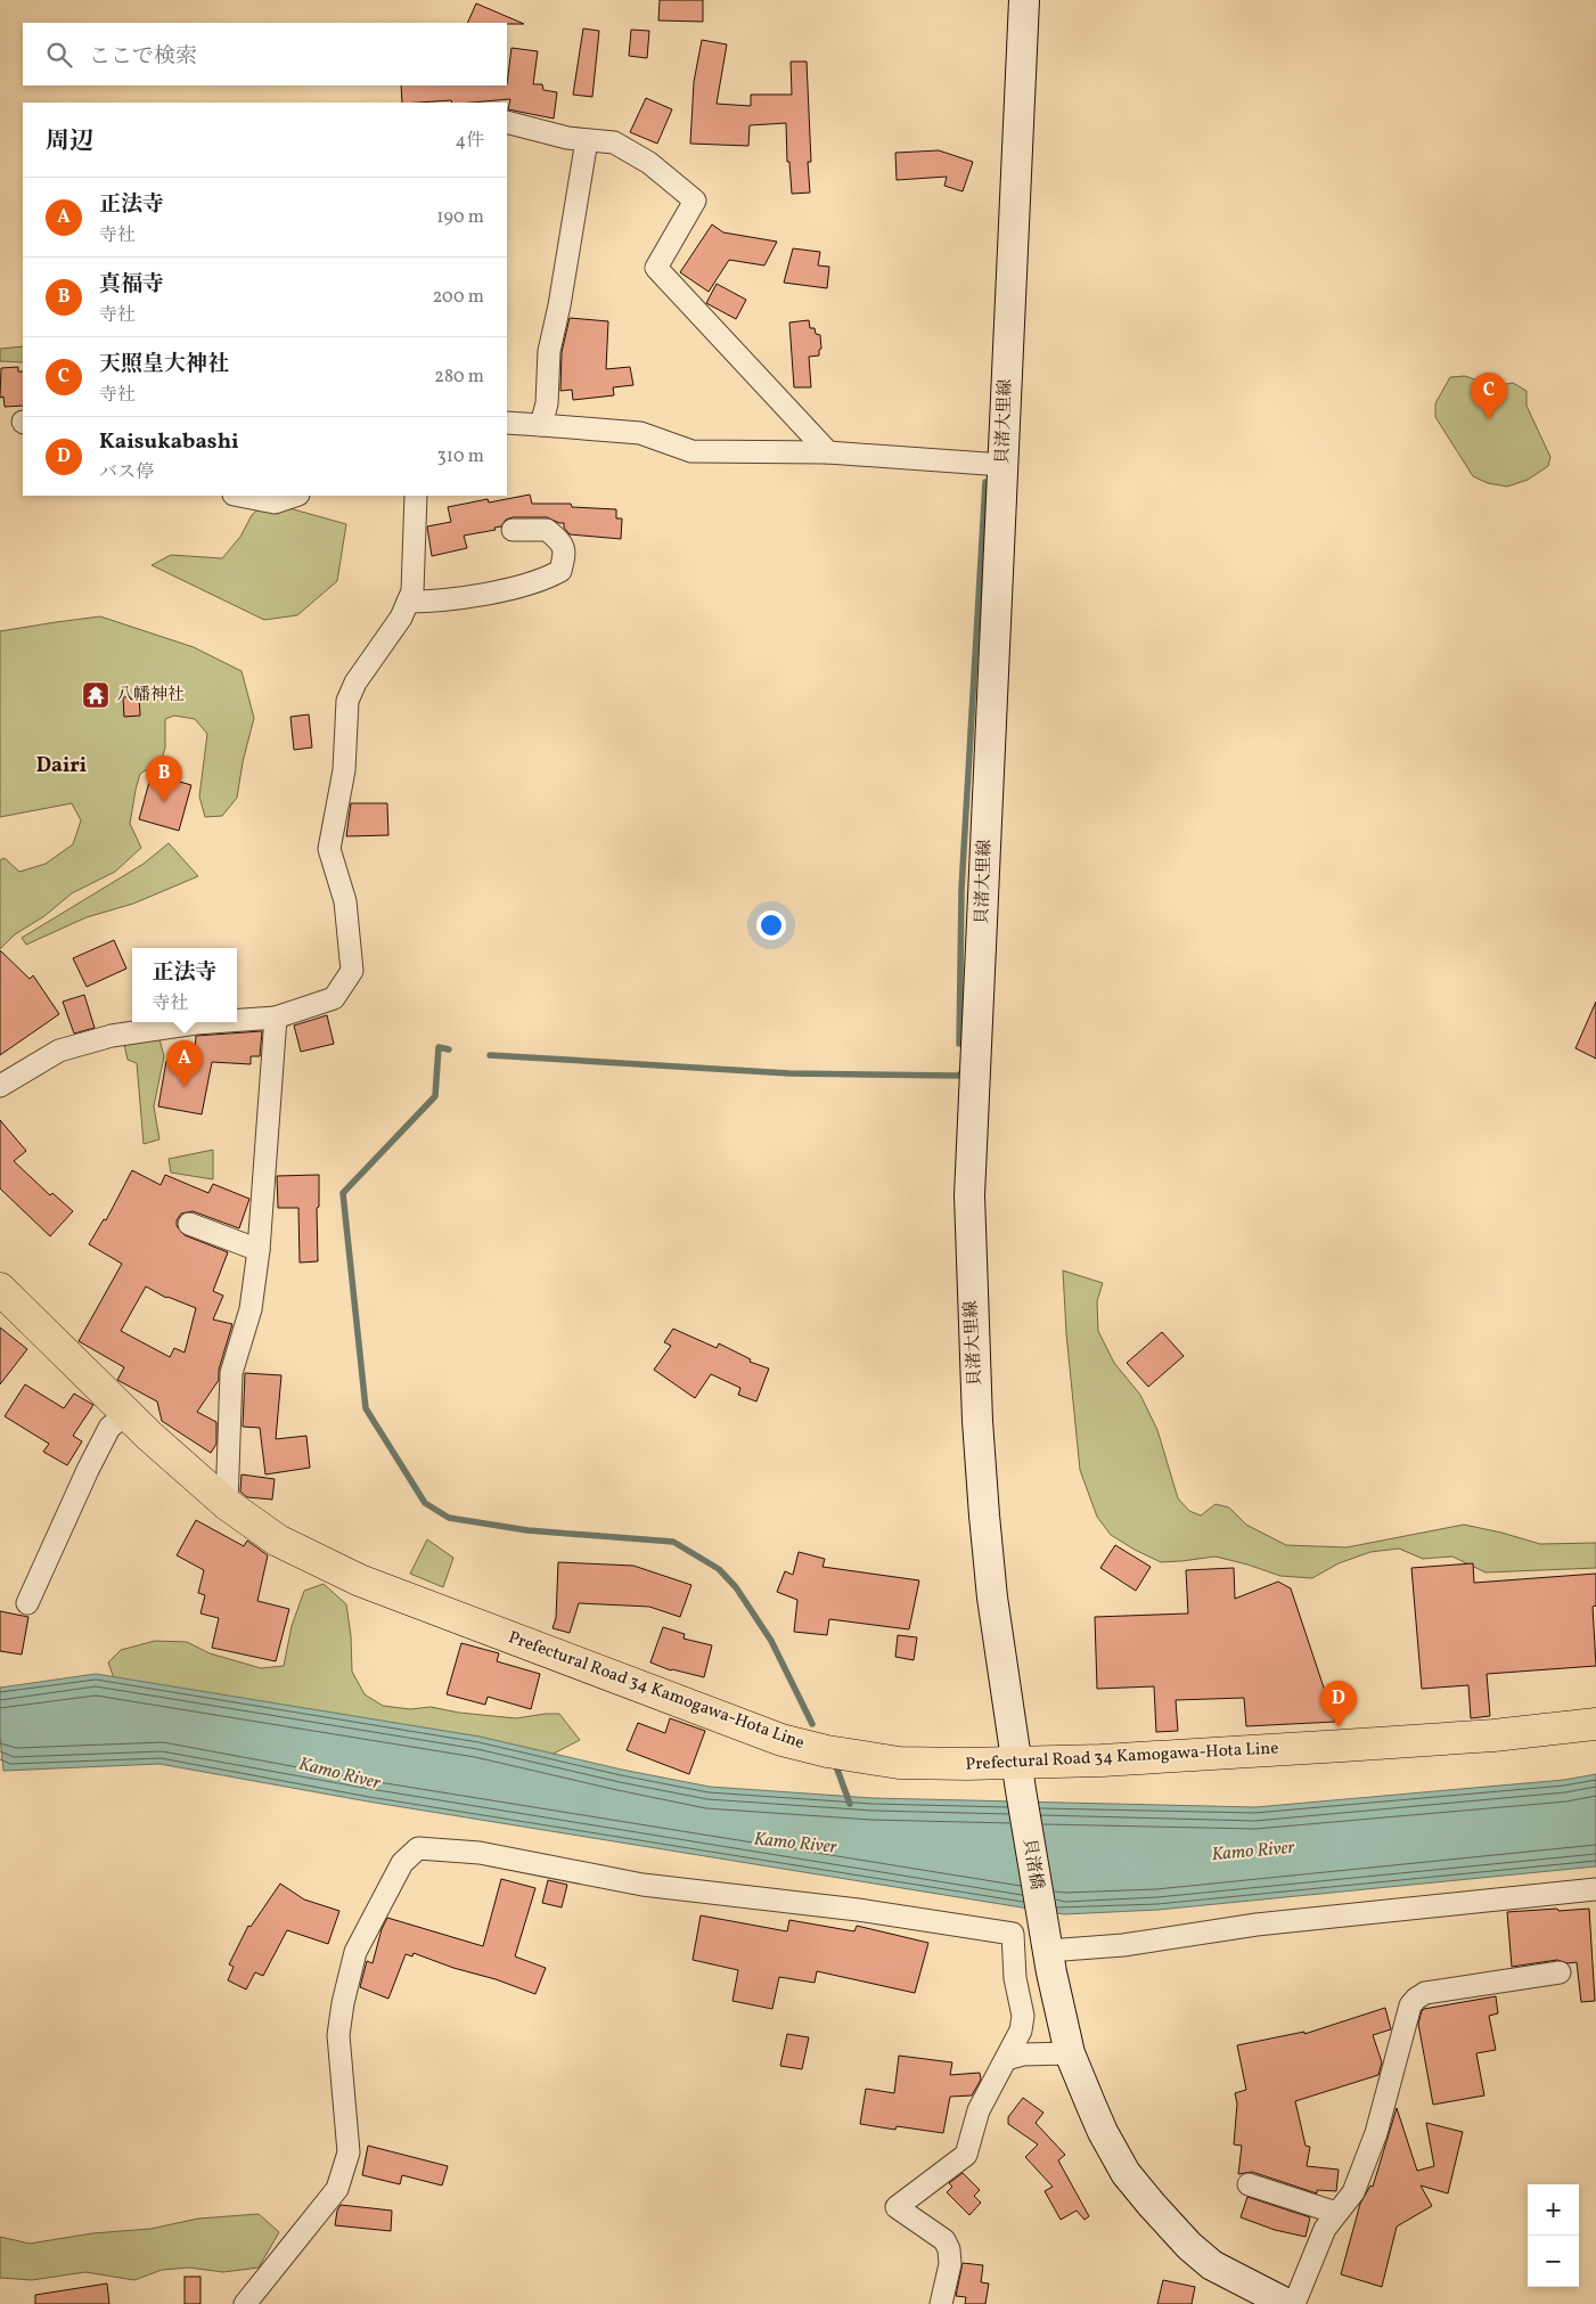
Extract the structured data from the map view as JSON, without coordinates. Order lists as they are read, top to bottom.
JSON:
{
  "streets": {
    "main road": ["Prefectural Road 34 Kamogawa-Hota Line"],
    "street": ["貝渚大里線", "貝渚橋"]
  },
  "crossings": [
    ["貝渚大里線", "Prefectural Road 34 Kamogawa-Hota Line"],
    ["貝渚大里線", "貝渚橋"],
    ["Prefectural Road 34 Kamogawa-Hota Line", "貝渚橋"]
  ],
  "districts": ["Dairi"],
  "water": ["Kamo River"],
  "places": {
    "temple": ["八幡神社"]
  },
  "page": {
    "search": "ここで検索",
    "heading": ["周辺", "4件"],
    "list": [
      {
        "mark": "A",
        "name": "正法寺",
        "note": "寺社",
        "value": "190 m"
      },
      {
        "mark": "B",
        "name": "真福寺",
        "note": "寺社",
        "value": "200 m"
      },
      {
        "mark": "C",
        "name": "天照皇大神社",
        "note": "寺社",
        "value": "280 m"
      },
      {
        "mark": "D",
        "name": "Kaisukabashi",
        "note": "バス停",
        "value": "310 m"
      }
    ],
    "pins": [
      "C",
      "B",
      "A",
      "D"
    ],
    "popup": ["正法寺", "寺社"],
    "map_buttons": ["+", "−"]
  }
}
